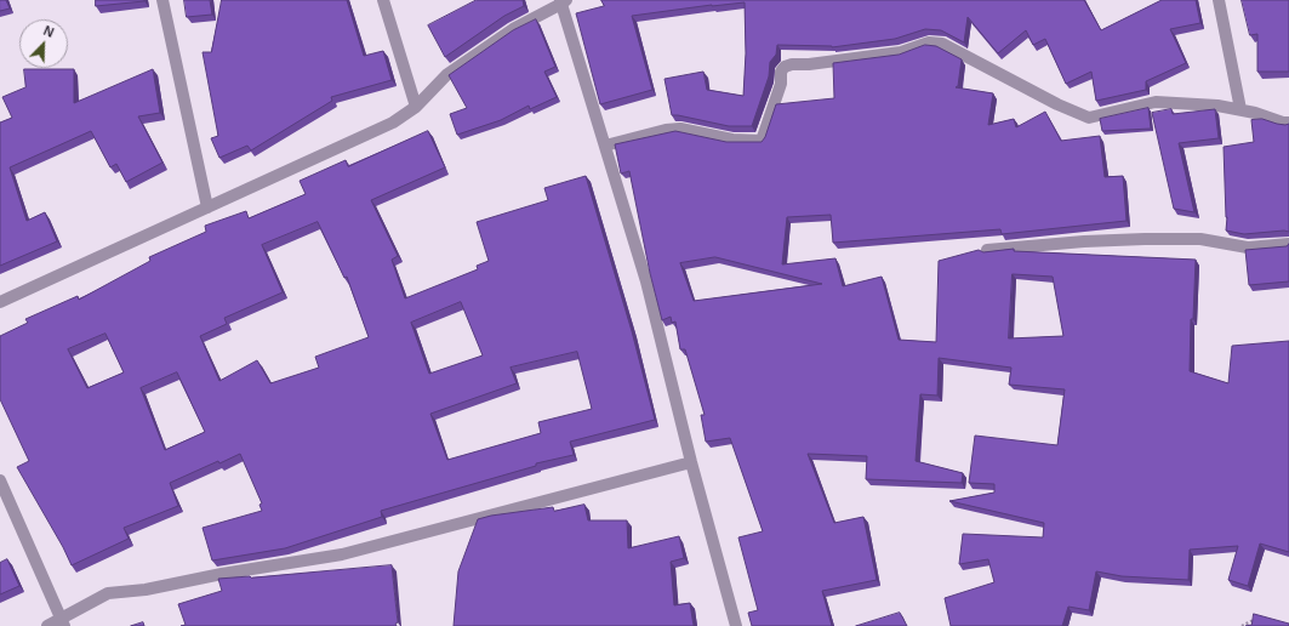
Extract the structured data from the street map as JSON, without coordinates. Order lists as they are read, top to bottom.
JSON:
{
  "north": "top right"
}
